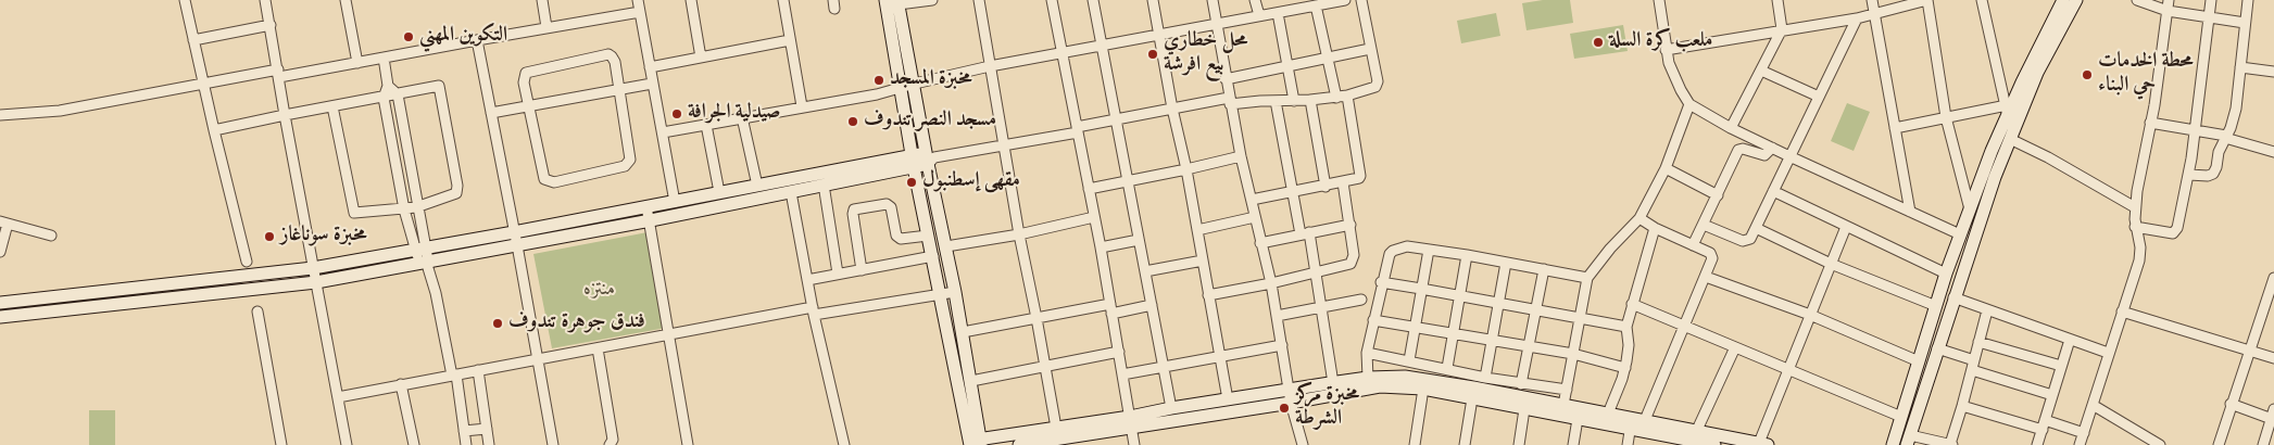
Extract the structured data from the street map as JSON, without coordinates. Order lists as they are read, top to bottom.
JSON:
{
  "parks": ["منتزه"],
  "places": [
    "التكوين المهني",
    "ملعب كرة السلة",
    "محل خطاري بيع افرشة",
    "محطة الخدمات حي البناء",
    "مخبزة المسجد",
    "صيدلية الجرافة",
    "مسجد النصر تندوف",
    "مقهى إسطنبول",
    "مخبزة سوناغاز",
    "فندق جوهرة تندوف",
    "مخبزة مركز الشرطة"
  ]
}
